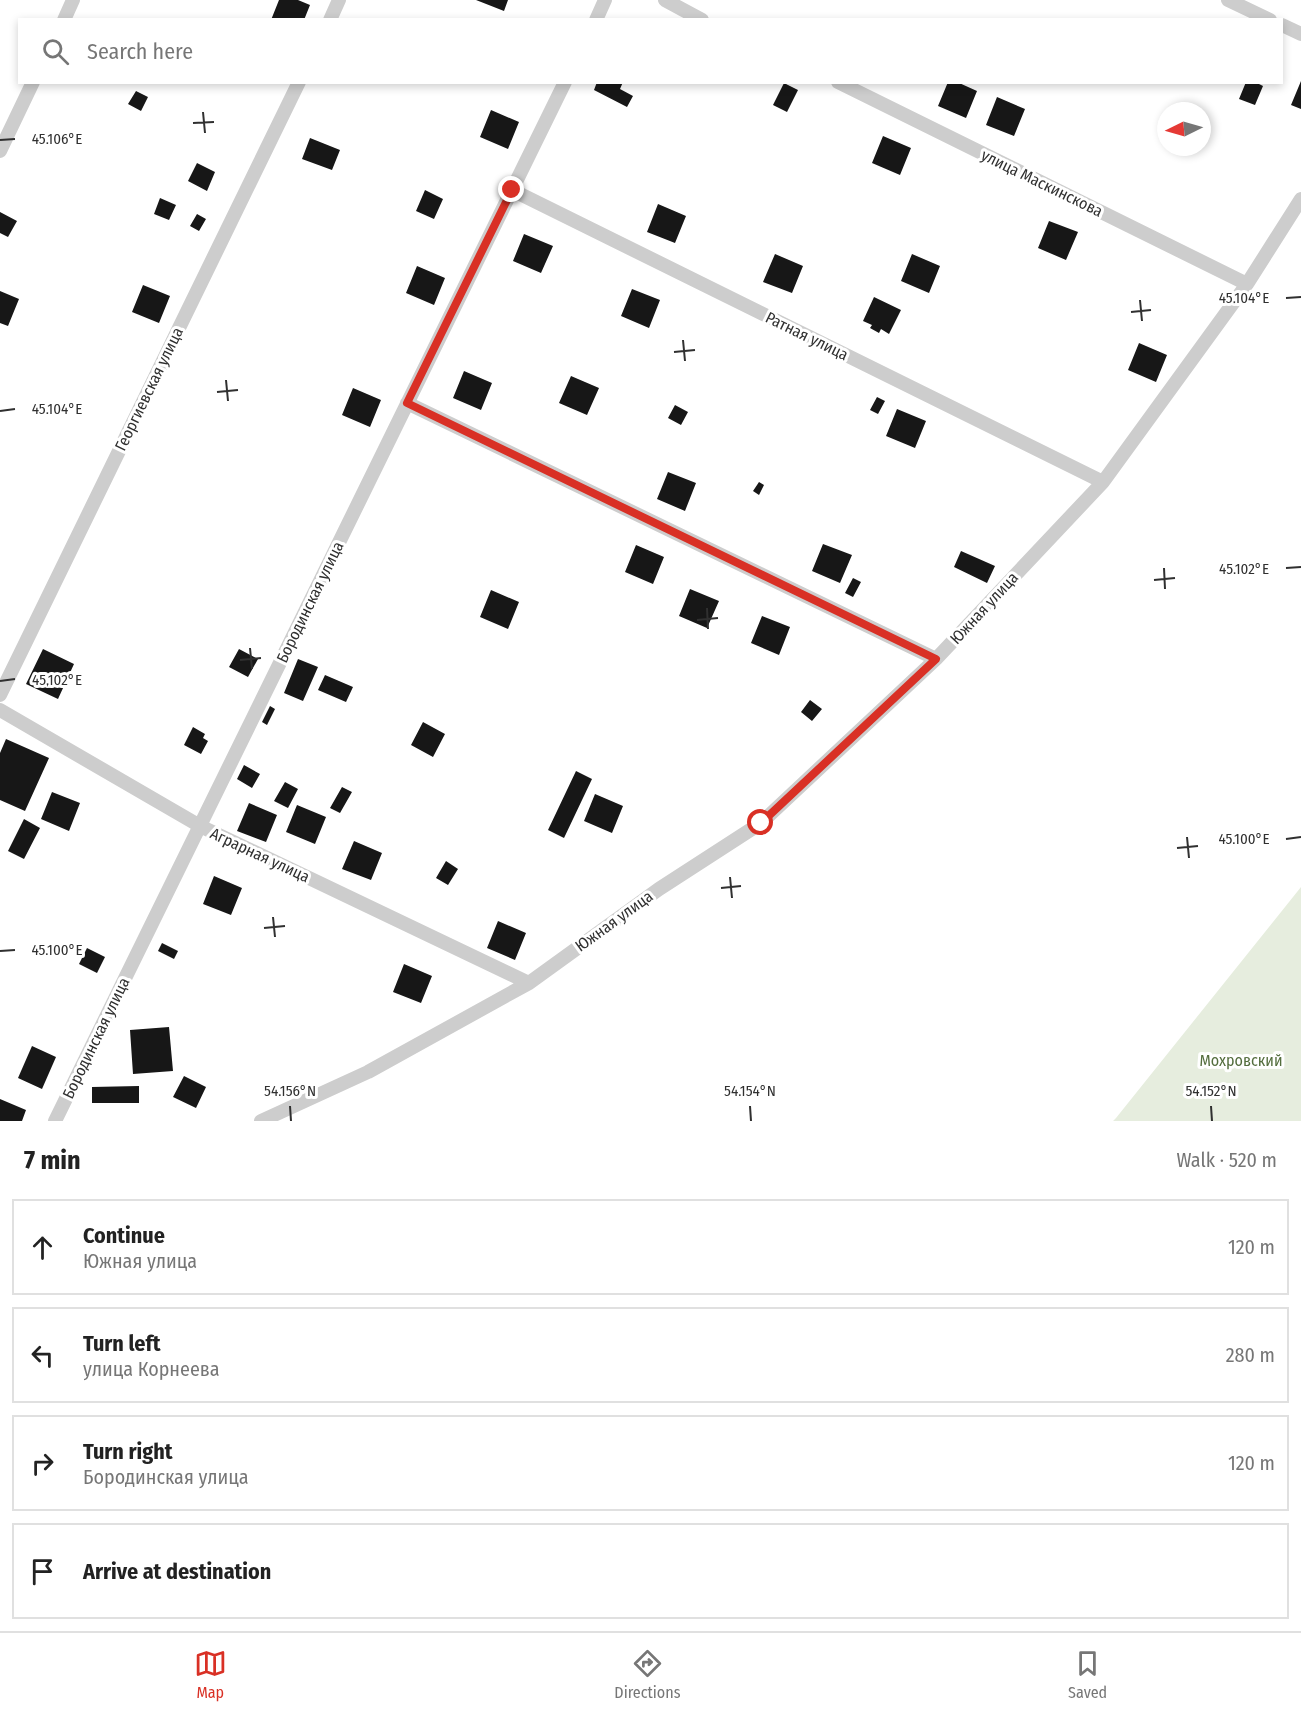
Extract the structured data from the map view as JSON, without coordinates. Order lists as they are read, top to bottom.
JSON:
{
  "streets": {
    "street": [
      "улица Маскинскова",
      "Ратная улица",
      "Георгиевская улица",
      "Бородинская улица",
      "Южная улица",
      "Аграрная улица"
    ]
  },
  "crossings": [
    ["улица Маскинскова", "Южная улица"],
    ["Ратная улица", "Бородинская улица"],
    ["Ратная улица", "Южная улица"],
    ["Бородинская улица", "Аграрная улица"],
    ["Южная улица", "Аграрная улица"]
  ],
  "parks": ["Мохровский"],
  "north": "left",
  "page": {
    "search": "Search here",
    "heading": ["7 min", "Walk · 520 m"],
    "list": [
      ["Continue", "Южная улица", "120 m"],
      ["Turn left", "улица Корнеева", "280 m"],
      ["Turn right", "Бородинская улица", "120 m"],
      "Arrive at destination"
    ],
    "nav": ["Map", "Directions", "Saved"]
  },
  "coordinates": [
    "45.106°E",
    "45.104°E",
    "45.102°E",
    "45.100°E",
    "54.156°N",
    "54.154°N",
    "54.152°N"
  ]
}
